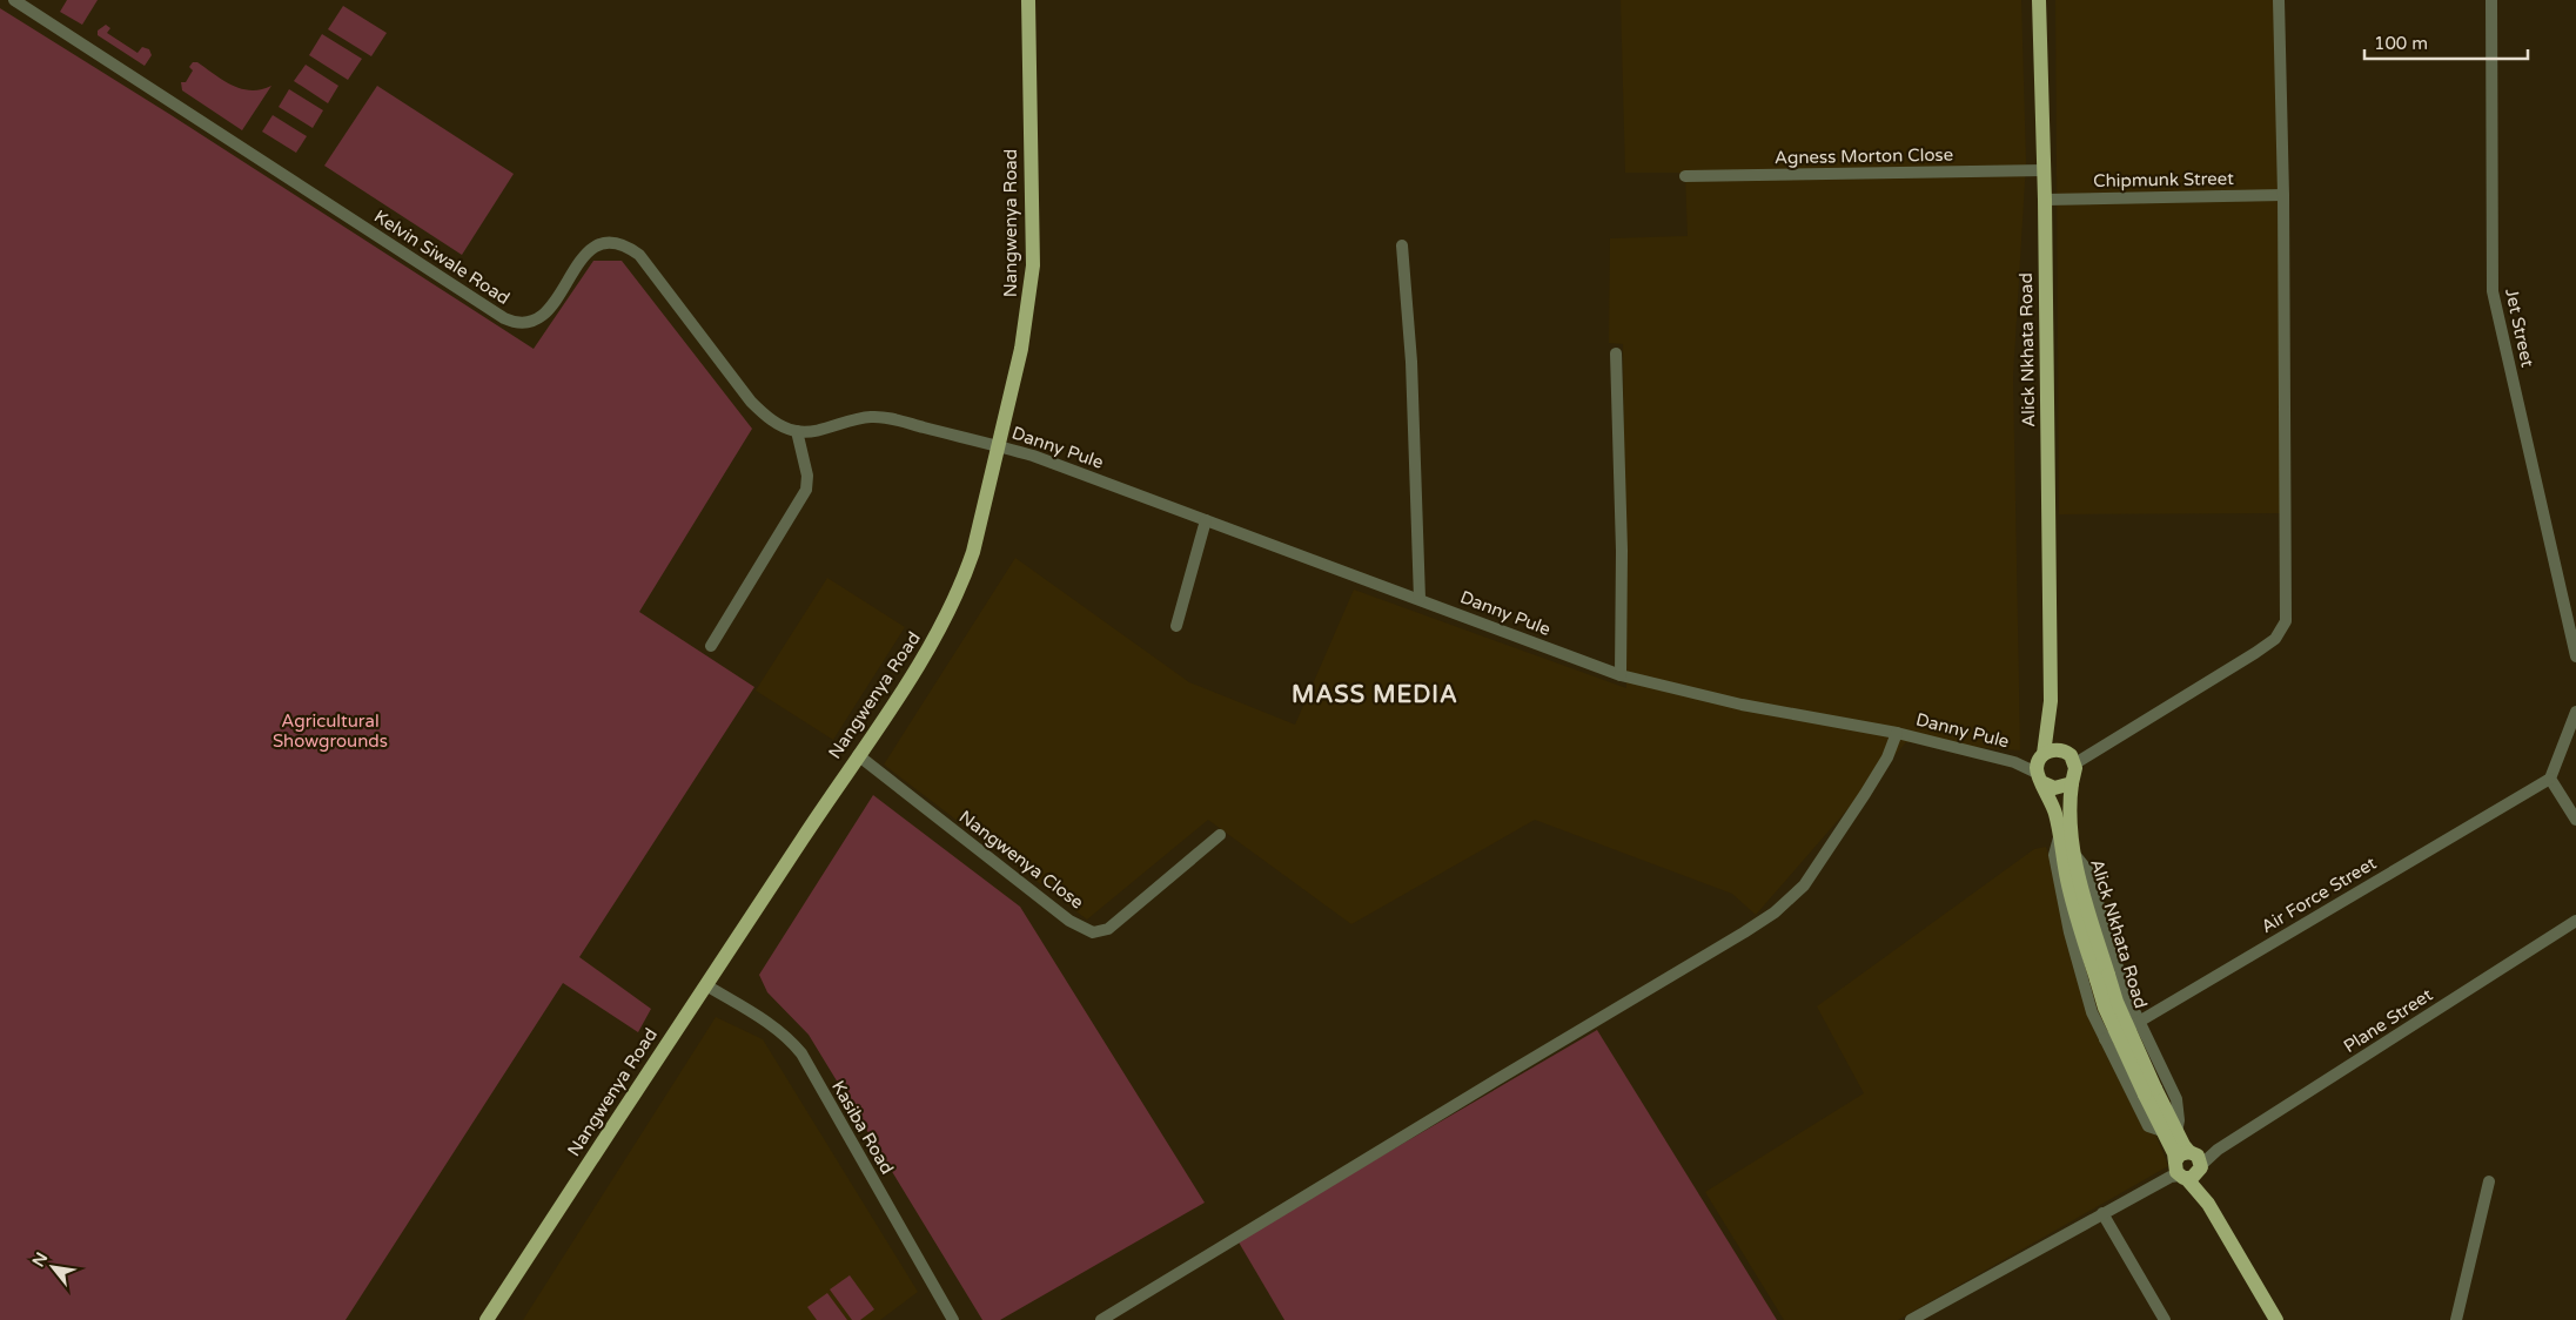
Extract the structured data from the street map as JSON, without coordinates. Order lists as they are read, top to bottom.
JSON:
{
  "streets": {
    "main road": ["Nangwenya Road", "Alick Nkhata Road"],
    "street": [
      "Agness Morton Close",
      "Chipmunk Street",
      "Kelvin Siwale Road",
      "Jet Street",
      "Danny Pule",
      "Nangwenya Close",
      "Air Force Street",
      "Plane Street",
      "Kasiba Road"
    ]
  },
  "crossings": [
    ["Agness Morton Close", "Alick Nkhata Road"],
    ["Chipmunk Street", "Alick Nkhata Road"],
    ["Nangwenya Road", "Kelvin Siwale Road"],
    ["Nangwenya Road", "Danny Pule"],
    ["Nangwenya Road", "Nangwenya Close"],
    ["Nangwenya Road", "Kasiba Road"],
    ["Kelvin Siwale Road", "Danny Pule"],
    ["Alick Nkhata Road", "Danny Pule"],
    ["Alick Nkhata Road", "Air Force Street"],
    ["Alick Nkhata Road", "Plane Street"]
  ],
  "districts": ["MASS MEDIA"],
  "parks": ["Agricultural Showgrounds"],
  "scale_bar": "100 m",
  "north": "top left"
}
